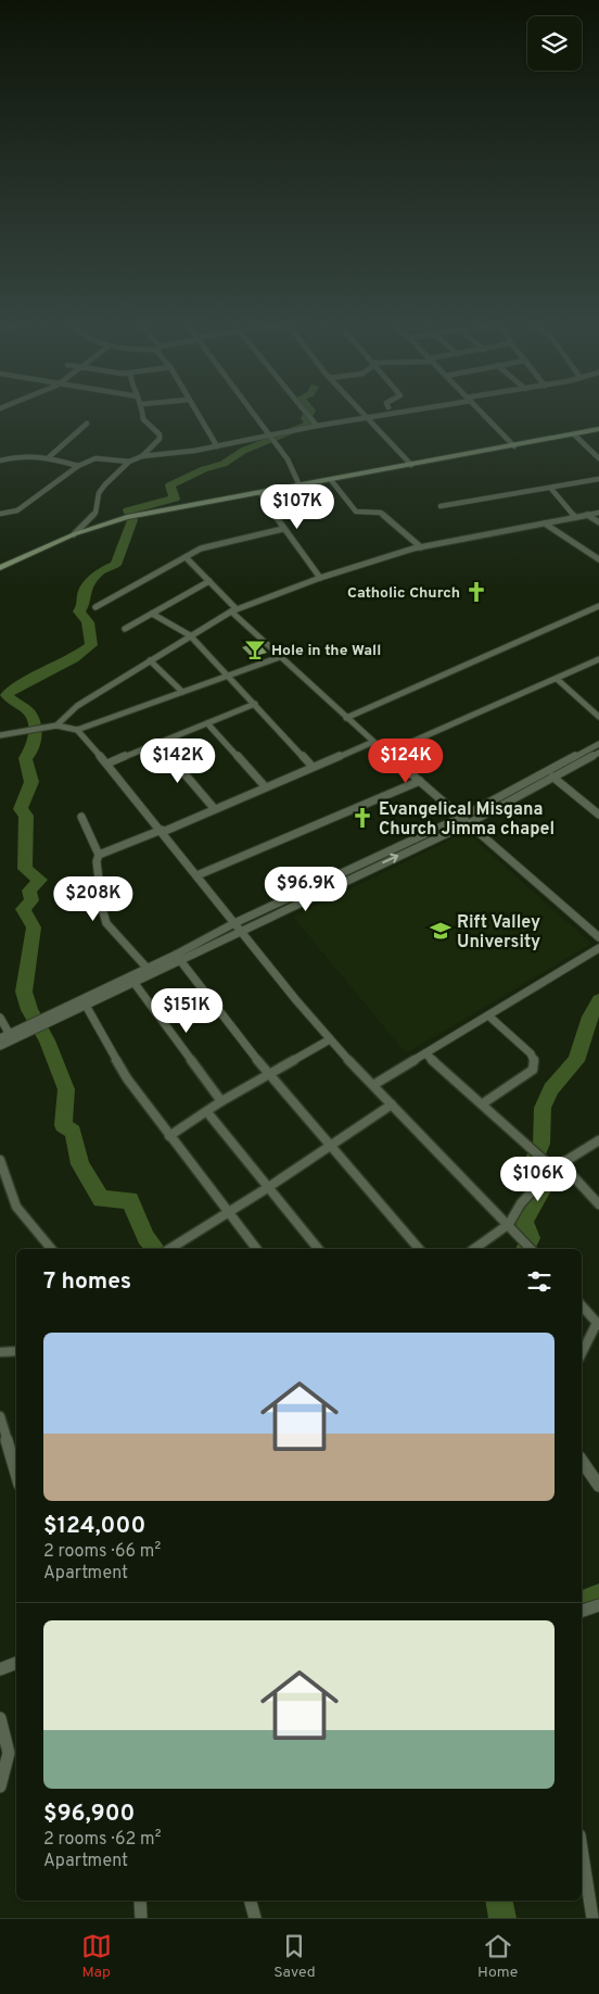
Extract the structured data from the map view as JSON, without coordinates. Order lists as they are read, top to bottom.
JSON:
{
  "places": {
    "church": ["Catholic Church", "Evangelical Misgana Church Jimma chapel"],
    "bar": ["Hole in the Wall"],
    "school or university": ["Rift Valley University"]
  },
  "page": {
    "price": [
      "$107K",
      "$142K",
      "$124K",
      "$96.9K",
      "$208K",
      "$151K",
      "$106K"
    ],
    "heading": "7 homes",
    "list": [
      {
        "name": "$124,000",
        "note": "2 rooms · 66 m² · Apartment"
      },
      {
        "name": "$96,900",
        "note": "2 rooms · 62 m² · Apartment"
      }
    ],
    "tabs": ["Map", "Saved", "Home"]
  }
}
